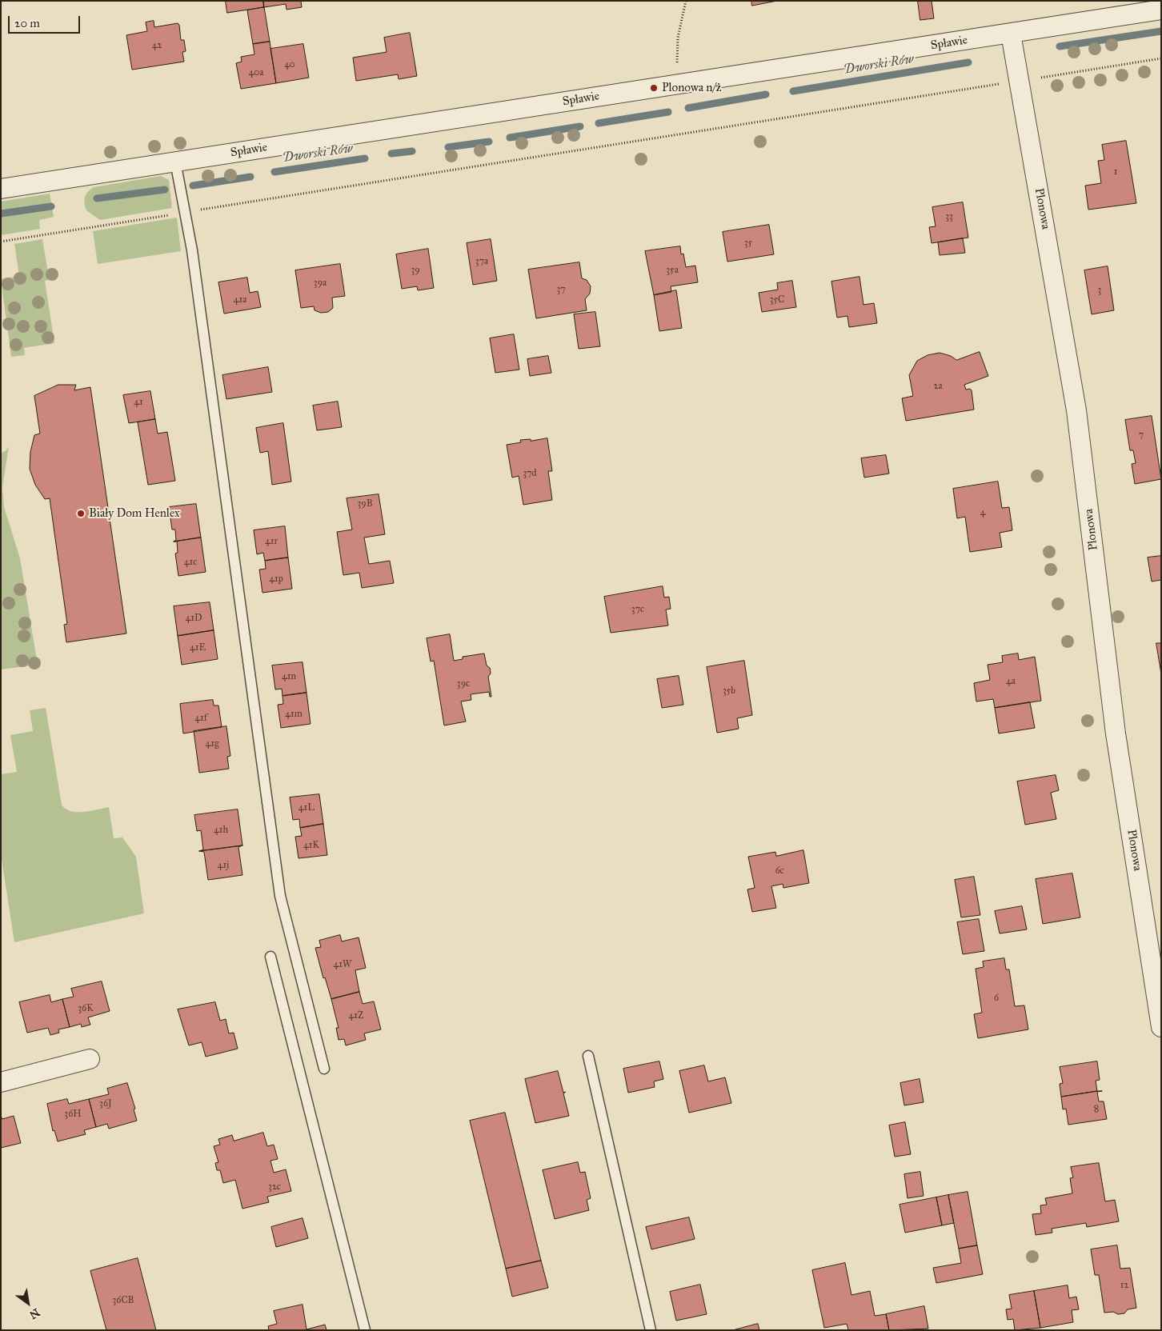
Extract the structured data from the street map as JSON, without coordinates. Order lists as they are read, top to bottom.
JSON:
{
  "streets": {
    "street": ["Spławie", "Plonowa"]
  },
  "crossings": [
    ["Spławie", "Plonowa"]
  ],
  "water": ["Dworski Rów"],
  "places": ["Plonowa n/ż", "Biały Dom Henlex"],
  "house_numbers": [
    "42",
    "40",
    "40a",
    "1",
    "33",
    "35",
    "37a",
    "39",
    "35a",
    "39a",
    "37",
    "3",
    "41a",
    "35C",
    "2a",
    "41",
    "7",
    "37d",
    "39B",
    "4",
    "41r",
    "41c",
    "41p",
    "37c",
    "41D",
    "41E",
    "41n",
    "4a",
    "39c",
    "35b",
    "41m",
    "41f",
    "41g",
    "41L",
    "41h",
    "41K",
    "41j",
    "6c",
    "41W",
    "6",
    "36K",
    "41Z",
    "36J",
    "8",
    "36H",
    "32c",
    "12",
    "36CB"
  ],
  "scale_bar": "20 m",
  "north": "bottom right"
}
